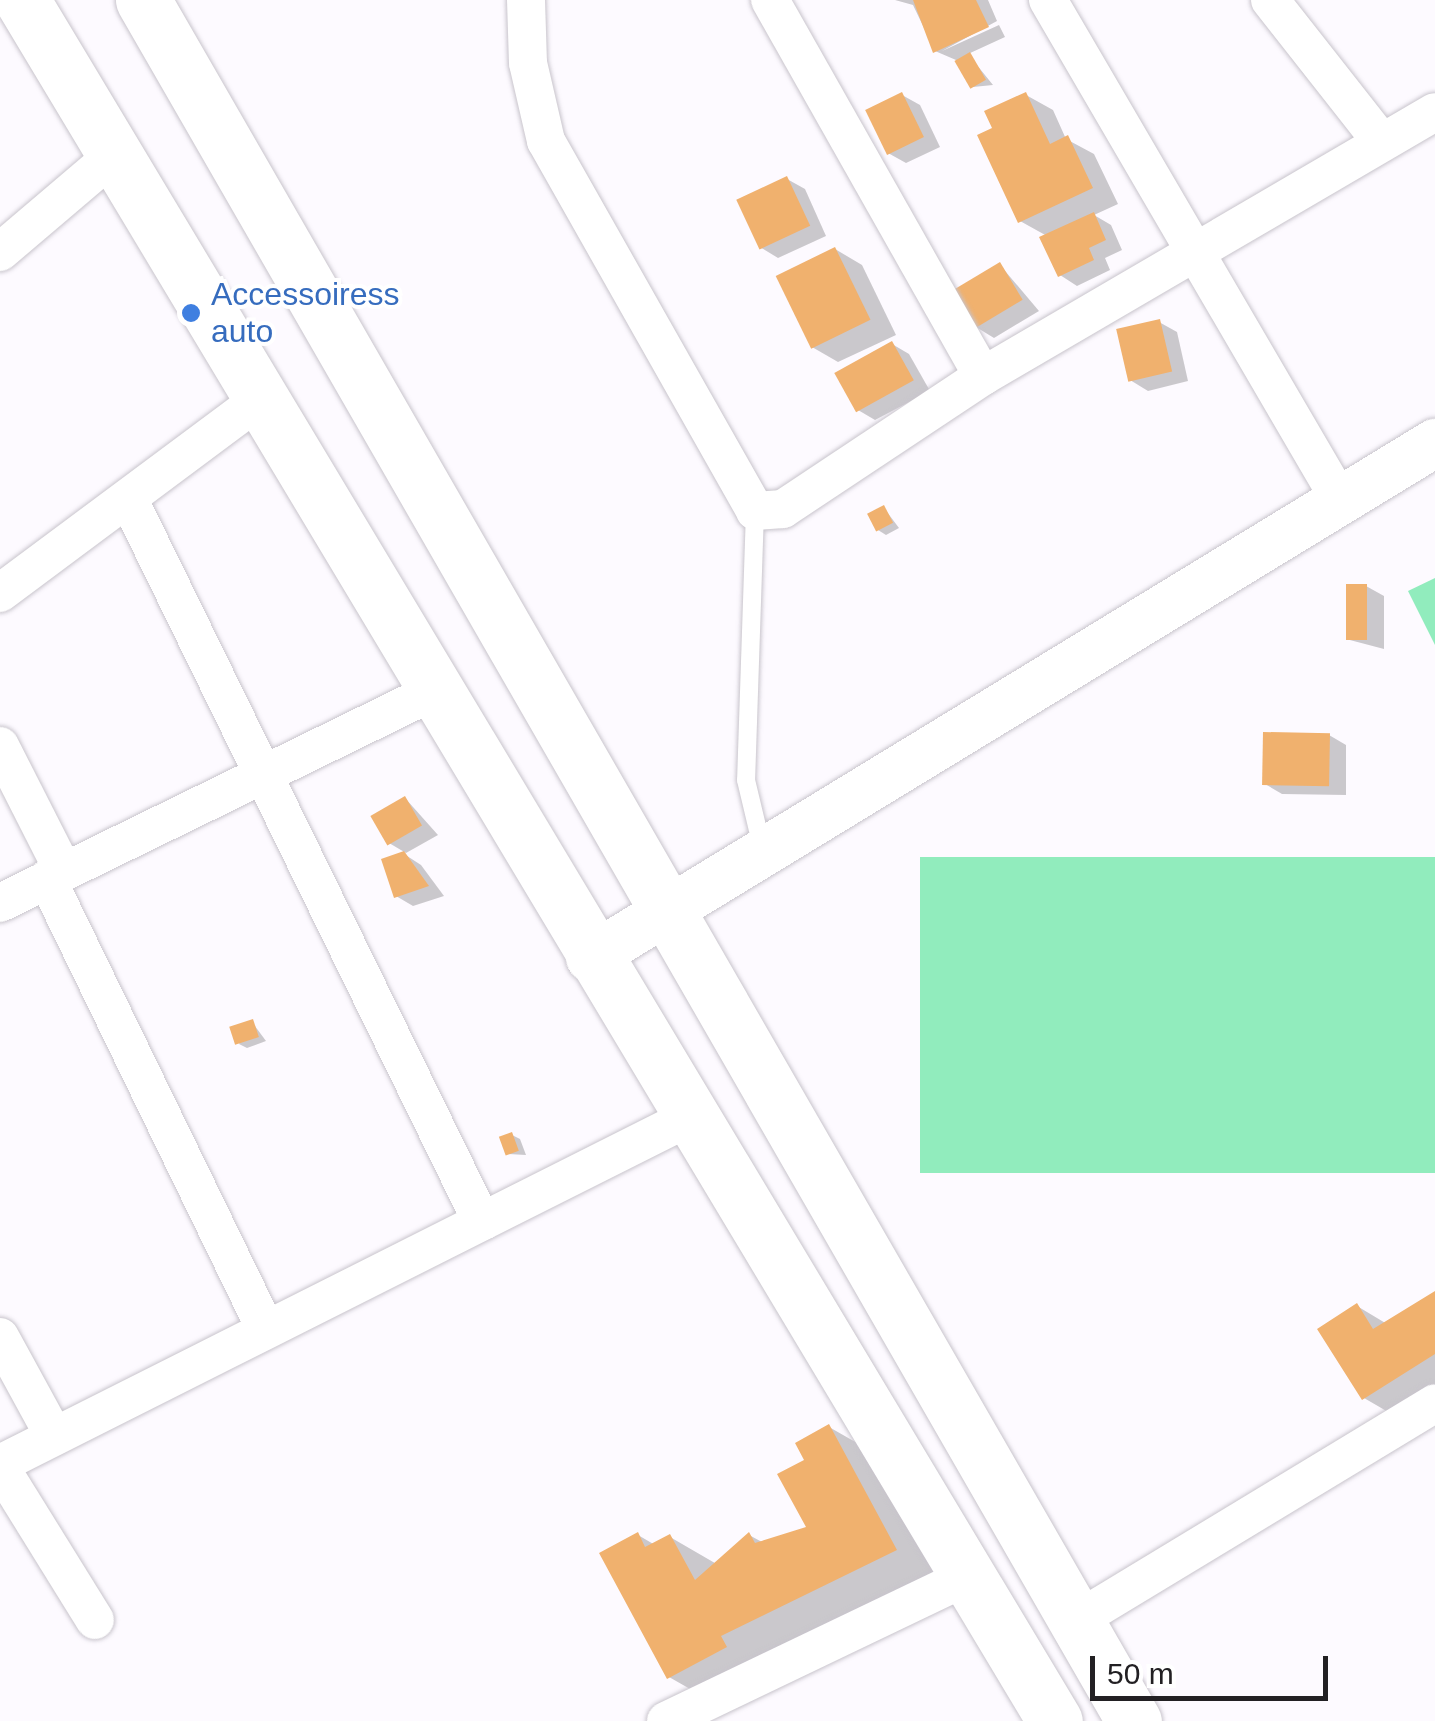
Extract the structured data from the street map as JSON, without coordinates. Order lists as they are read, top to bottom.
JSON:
{
  "places": ["Accessoiress auto"],
  "scale_bar": "50 m"
}
